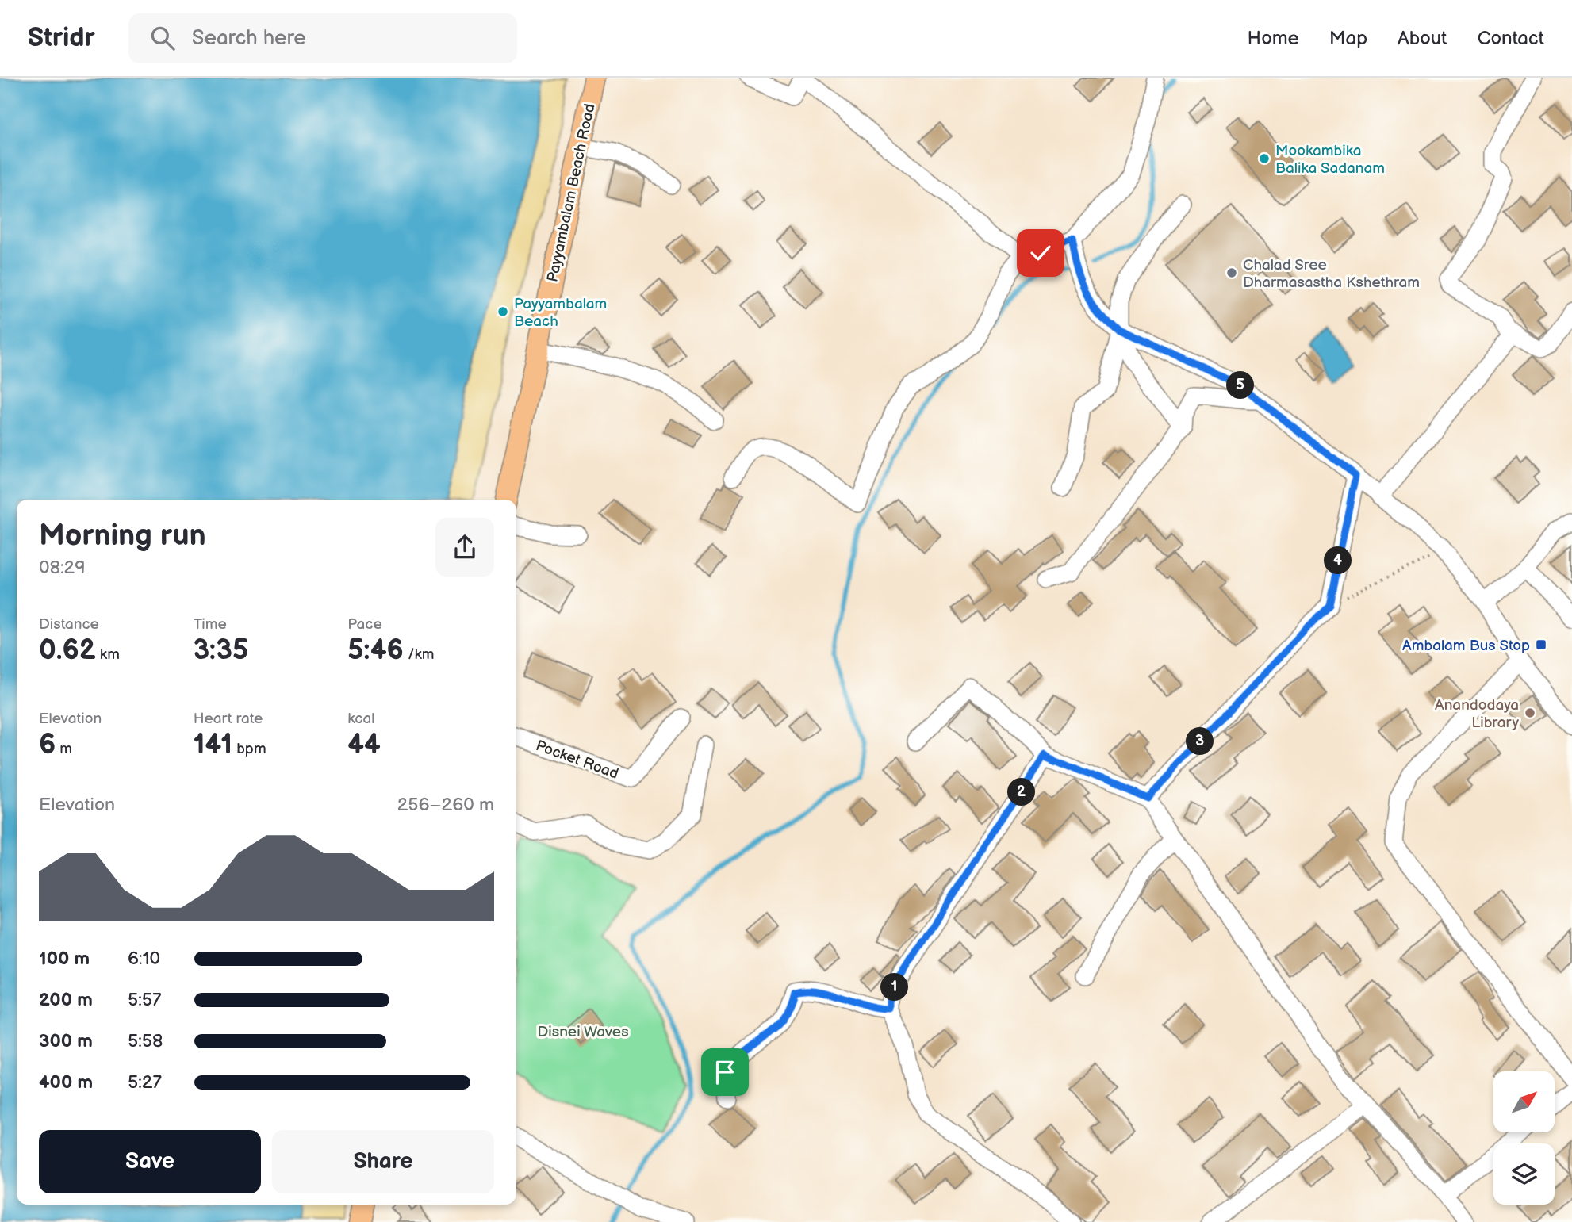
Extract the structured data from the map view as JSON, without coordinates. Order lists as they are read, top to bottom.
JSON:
{
  "streets": {
    "main road": ["Payyambalam Beach Road"],
    "street": ["Pocket Road"]
  },
  "parks": ["Disnei Waves"],
  "places": {
    "other": [
      "Mookambika Balika Sadanam",
      "Chalad Sree Dharmasastha Kshethram",
      "Payyambalam Beach",
      "Anandodaya Library"
    ],
    "transit": ["Ambalam Bus Stop"]
  },
  "north": "top right",
  "page": {
    "header": "Stridr",
    "search": "Search here",
    "nav": [
      "Home",
      "Map",
      "About",
      "Contact"
    ],
    "pins": [
      "5",
      "4",
      "3",
      "2",
      "1"
    ],
    "heading": ["Morning run", "08:29"],
    "stats": [
      ["Distance", "0.62 km"],
      ["Time", "3:35"],
      ["Pace", "5:46 /km"],
      ["Elevation", "6 m"],
      ["Heart rate", "141 bpm"],
      ["kcal", "44"]
    ],
    "chart": ["Elevation", "256–260 m"],
    "list": [
      {
        "name": "100 m",
        "note": "6:10"
      },
      {
        "name": "200 m",
        "note": "5:57"
      },
      {
        "name": "300 m",
        "note": "5:58"
      },
      {
        "name": "400 m",
        "note": "5:27"
      }
    ],
    "buttons": ["Save", "Share"]
  }
}
